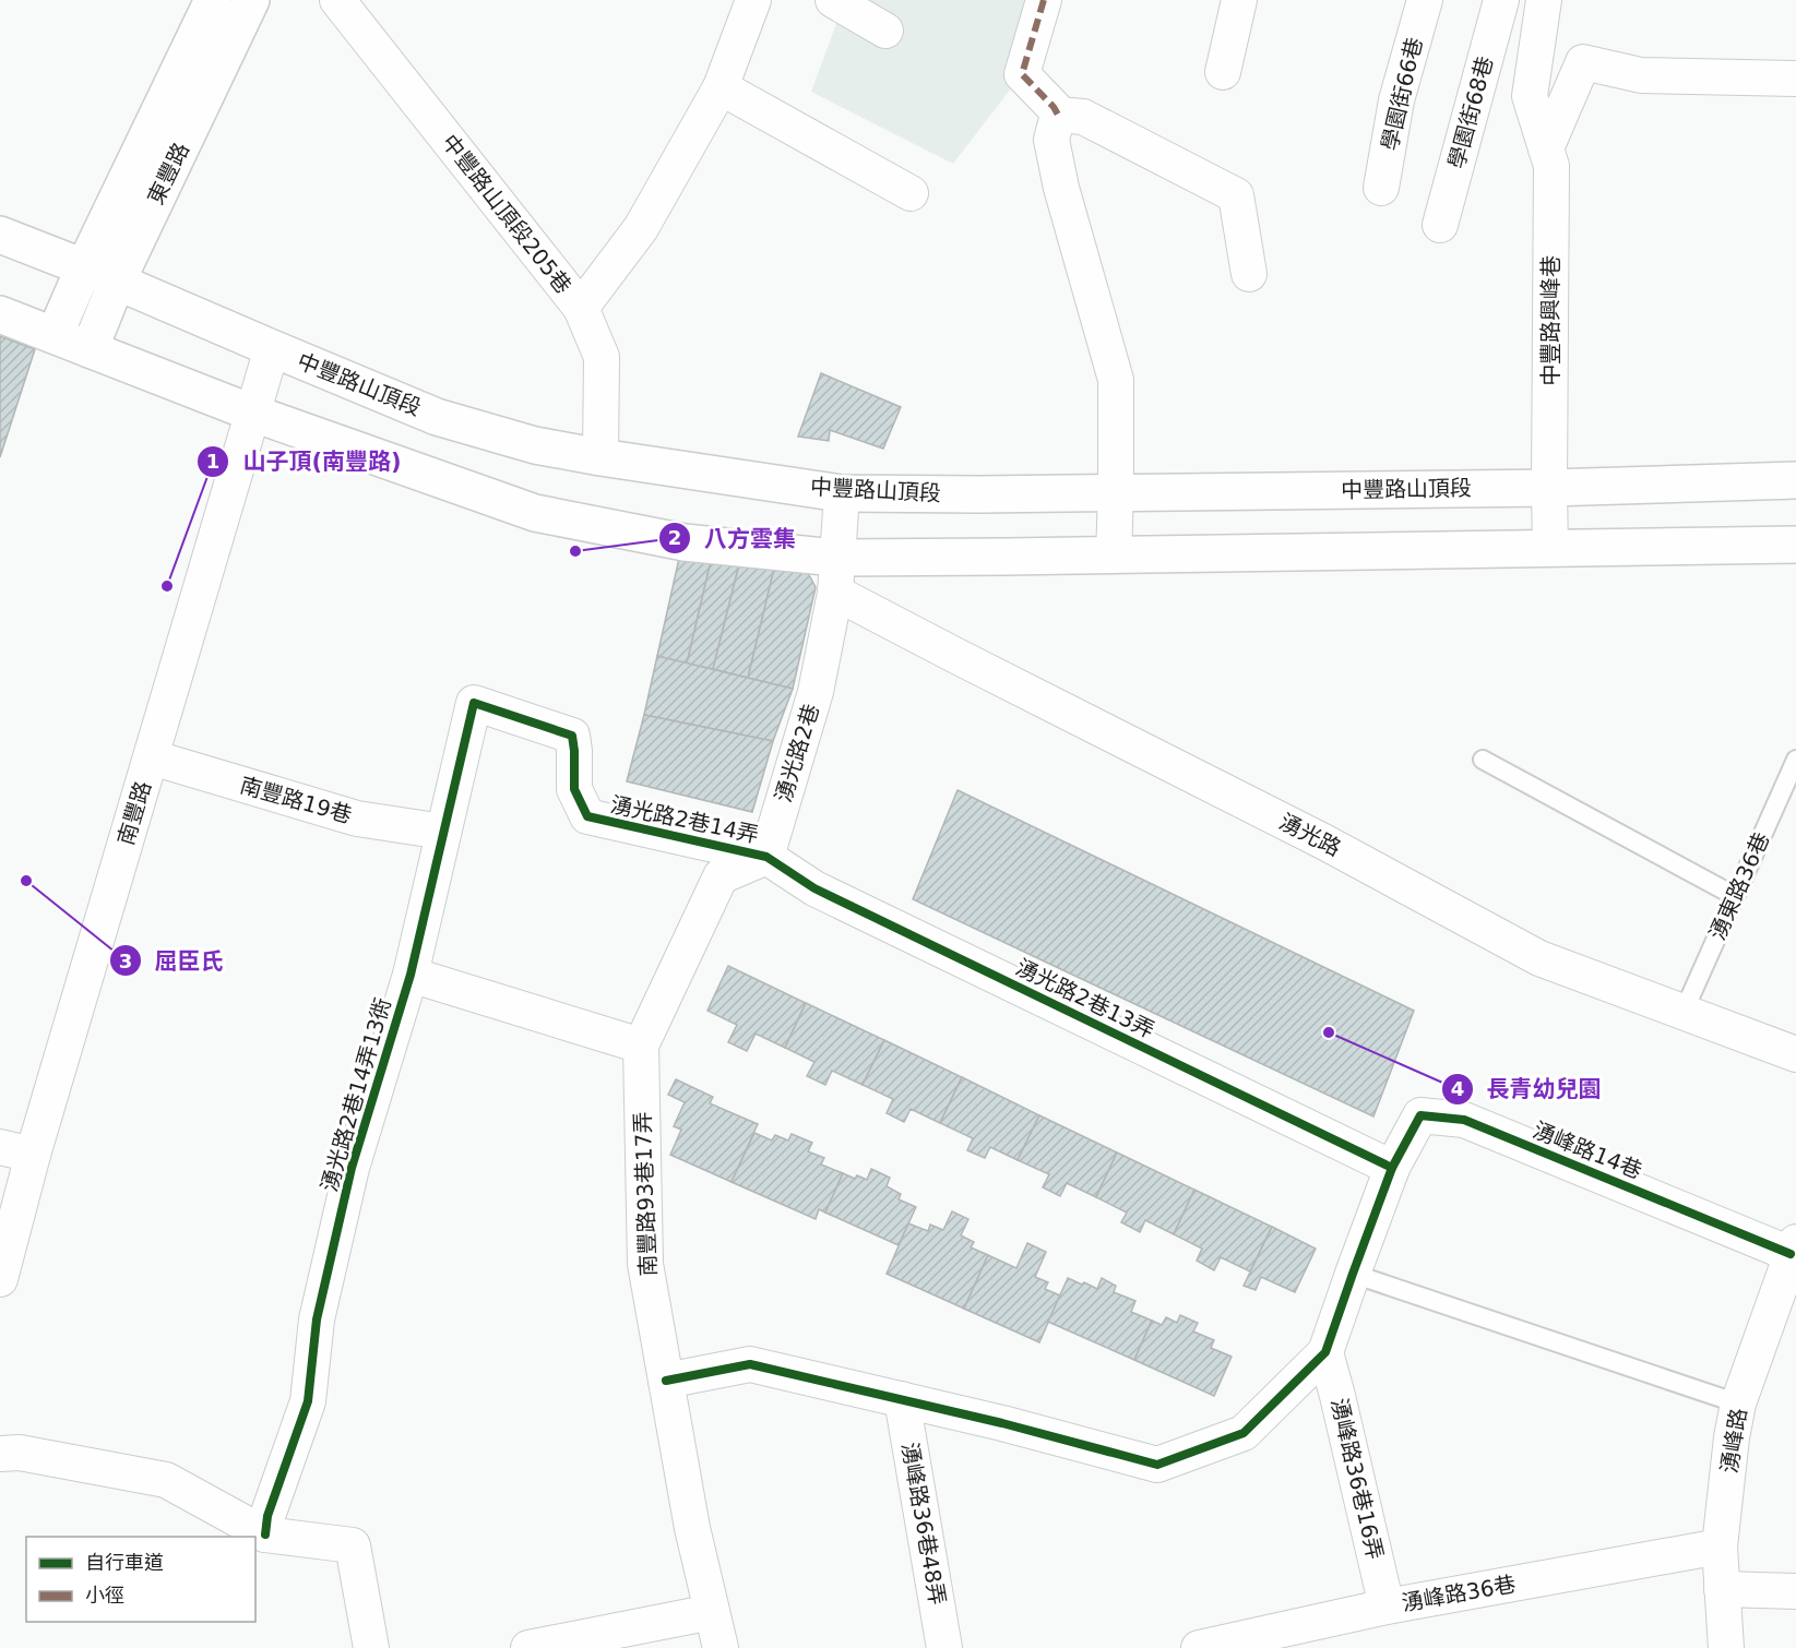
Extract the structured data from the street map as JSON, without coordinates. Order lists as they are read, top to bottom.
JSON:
{
  "streets": {
    "main road": ["東豐路", "中豐路山頂段"],
    "street": [
      "學園街66巷",
      "學園街68巷",
      "中豐路山頂段205巷",
      "中豐路興峰巷",
      "湧光路2巷",
      "南豐路19巷",
      "南豐路",
      "湧光路2巷14弄",
      "湧光路",
      "湧光路2巷13弄",
      "湧光路2巷14弄13衖",
      "湧峰路14巷",
      "南豐路93巷17弄",
      "湧峰路",
      "湧峰路36巷16弄",
      "湧峰路36巷48弄",
      "湧峰路36巷"
    ],
    "lane": ["湧東路36巷"]
  },
  "crossings": [
    ["東豐路", "中豐路山頂段"],
    ["中豐路山頂段205巷", "中豐路山頂段"],
    ["中豐路興峰巷", "中豐路山頂段"],
    ["中豐路山頂段", "湧光路2巷"],
    ["中豐路山頂段", "南豐路"],
    ["湧光路2巷", "湧光路2巷14弄"],
    ["湧光路2巷", "湧光路"],
    ["湧光路2巷", "湧光路2巷13弄"],
    ["南豐路19巷", "南豐路"],
    ["南豐路19巷", "湧光路2巷14弄13衖"],
    ["湧光路2巷14弄", "湧光路2巷13弄"],
    ["湧光路2巷14弄", "湧光路2巷14弄13衖"],
    ["湧光路", "湧東路36巷"],
    ["湧光路2巷13弄", "湧峰路14巷"],
    ["湧峰路14巷", "湧峰路"],
    ["湧峰路14巷", "湧峰路36巷16弄"],
    ["湧峰路", "湧峰路36巷"],
    ["湧峰路36巷16弄", "湧峰路36巷"]
  ],
  "places": [
    "八方雲集",
    "山子頂(南豐路)",
    "屈臣氏",
    "長青幼兒園"
  ],
  "legend": ["自行車道", "小徑"]
}
